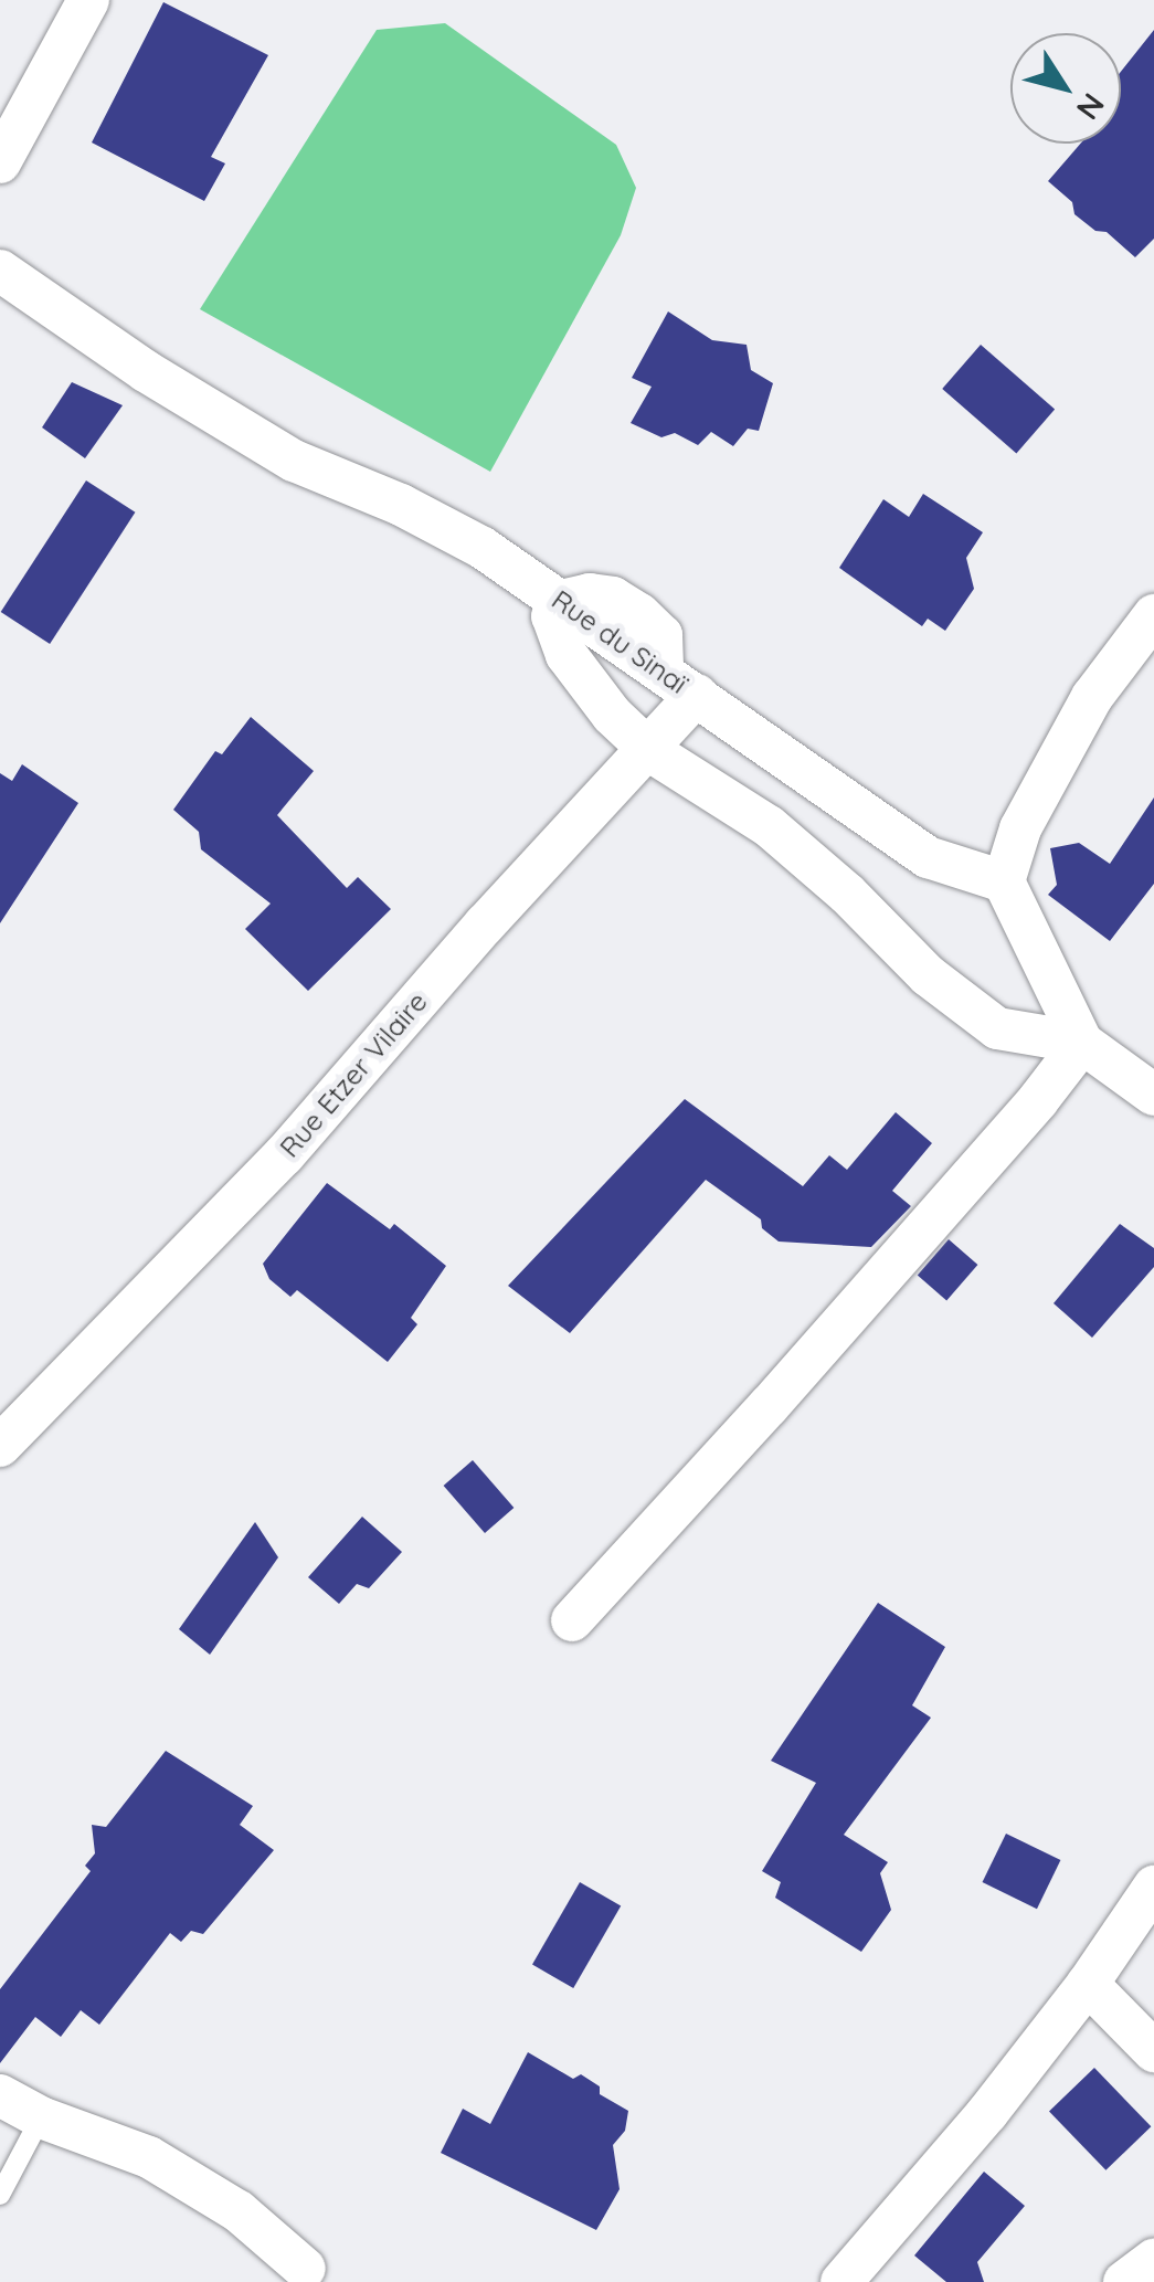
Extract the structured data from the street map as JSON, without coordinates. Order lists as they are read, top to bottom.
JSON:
{
  "streets": {
    "street": ["Rue du Sinaï", "Rue Etzer Vilaire"]
  },
  "crossings": [
    ["Rue du Sinaï", "Rue Etzer Vilaire"]
  ],
  "north": "bottom right"
}
